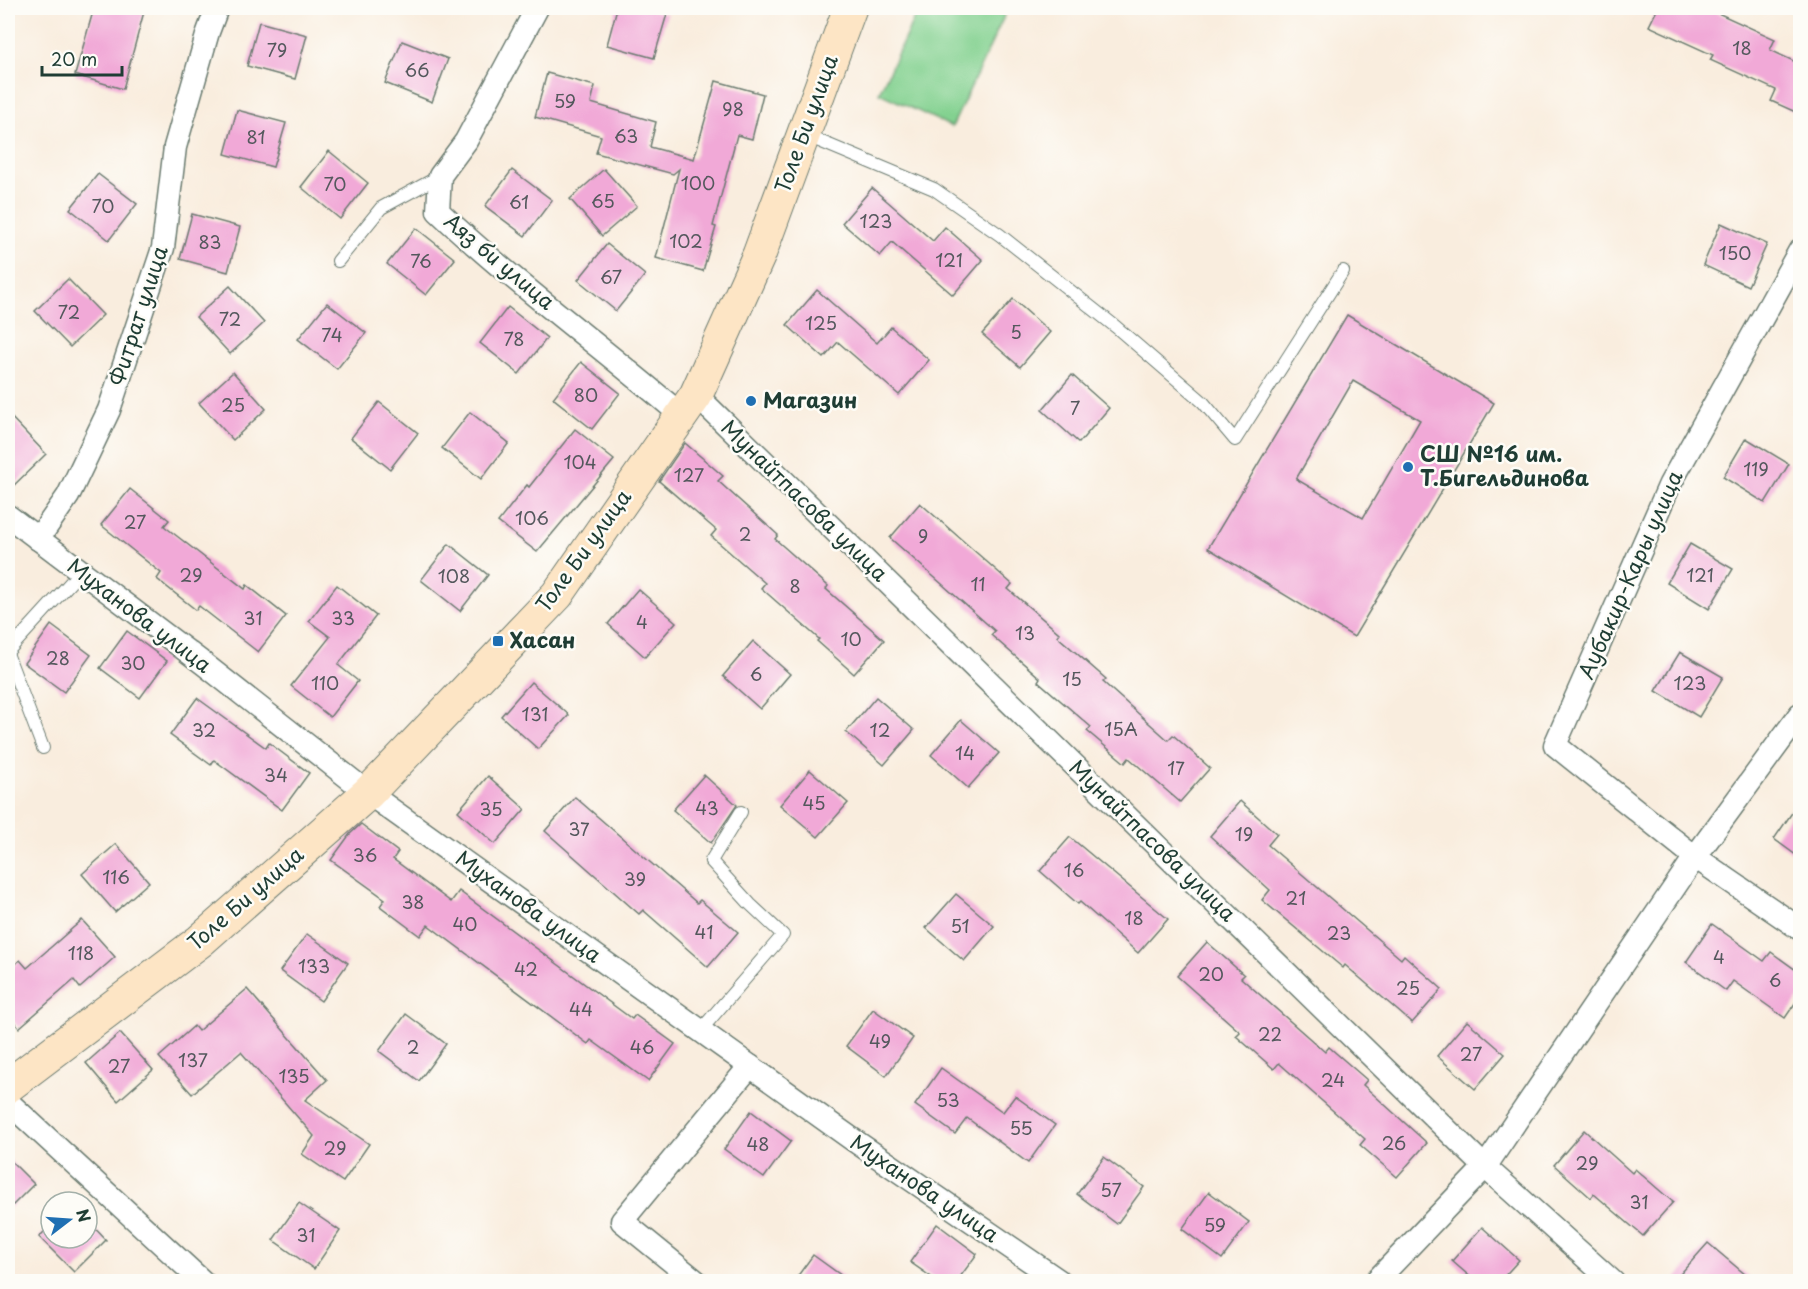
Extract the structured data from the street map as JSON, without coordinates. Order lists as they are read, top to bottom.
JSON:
{
  "streets": {
    "street": [
      "Толе Би улица",
      "Аяз би улица",
      "Фитрат улица",
      "Мунайтпасова улица",
      "Аубакир-Кары улица",
      "Муханова улица"
    ]
  },
  "crossings": [
    ["Толе Би улица", "Аяз би улица"],
    ["Толе Би улица", "Мунайтпасова улица"],
    ["Толе Би улица", "Муханова улица"],
    ["Аяз би улица", "Мунайтпасова улица"],
    ["Фитрат улица", "Муханова улица"]
  ],
  "places": {
    "other": ["Магазин", "СШ №16 им. Т.Бигельдинова"],
    "transit": ["Хасан"]
  },
  "house_numbers": [
    "18",
    "79",
    "66",
    "59",
    "98",
    "63",
    "81",
    "100",
    "70",
    "65",
    "61",
    "70",
    "123",
    "102",
    "83",
    "150",
    "121",
    "76",
    "67",
    "72",
    "72",
    "125",
    "5",
    "74",
    "78",
    "80",
    "25",
    "7",
    "104",
    "119",
    "127",
    "106",
    "27",
    "2",
    "9",
    "29",
    "121",
    "108",
    "11",
    "8",
    "31",
    "33",
    "4",
    "13",
    "10",
    "28",
    "30",
    "6",
    "15",
    "110",
    "123",
    "131",
    "15А",
    "32",
    "12",
    "14",
    "17",
    "34",
    "45",
    "43",
    "35",
    "37",
    "19",
    "36",
    "16",
    "116",
    "39",
    "21",
    "38",
    "18",
    "40",
    "51",
    "41",
    "23",
    "118",
    "4",
    "133",
    "42",
    "20",
    "6",
    "25",
    "44",
    "22",
    "49",
    "2",
    "46",
    "27",
    "137",
    "27",
    "135",
    "24",
    "53",
    "55",
    "26",
    "48",
    "29",
    "29",
    "57",
    "31",
    "59",
    "31"
  ],
  "scale_bar": "20 m",
  "north": "right"
}
